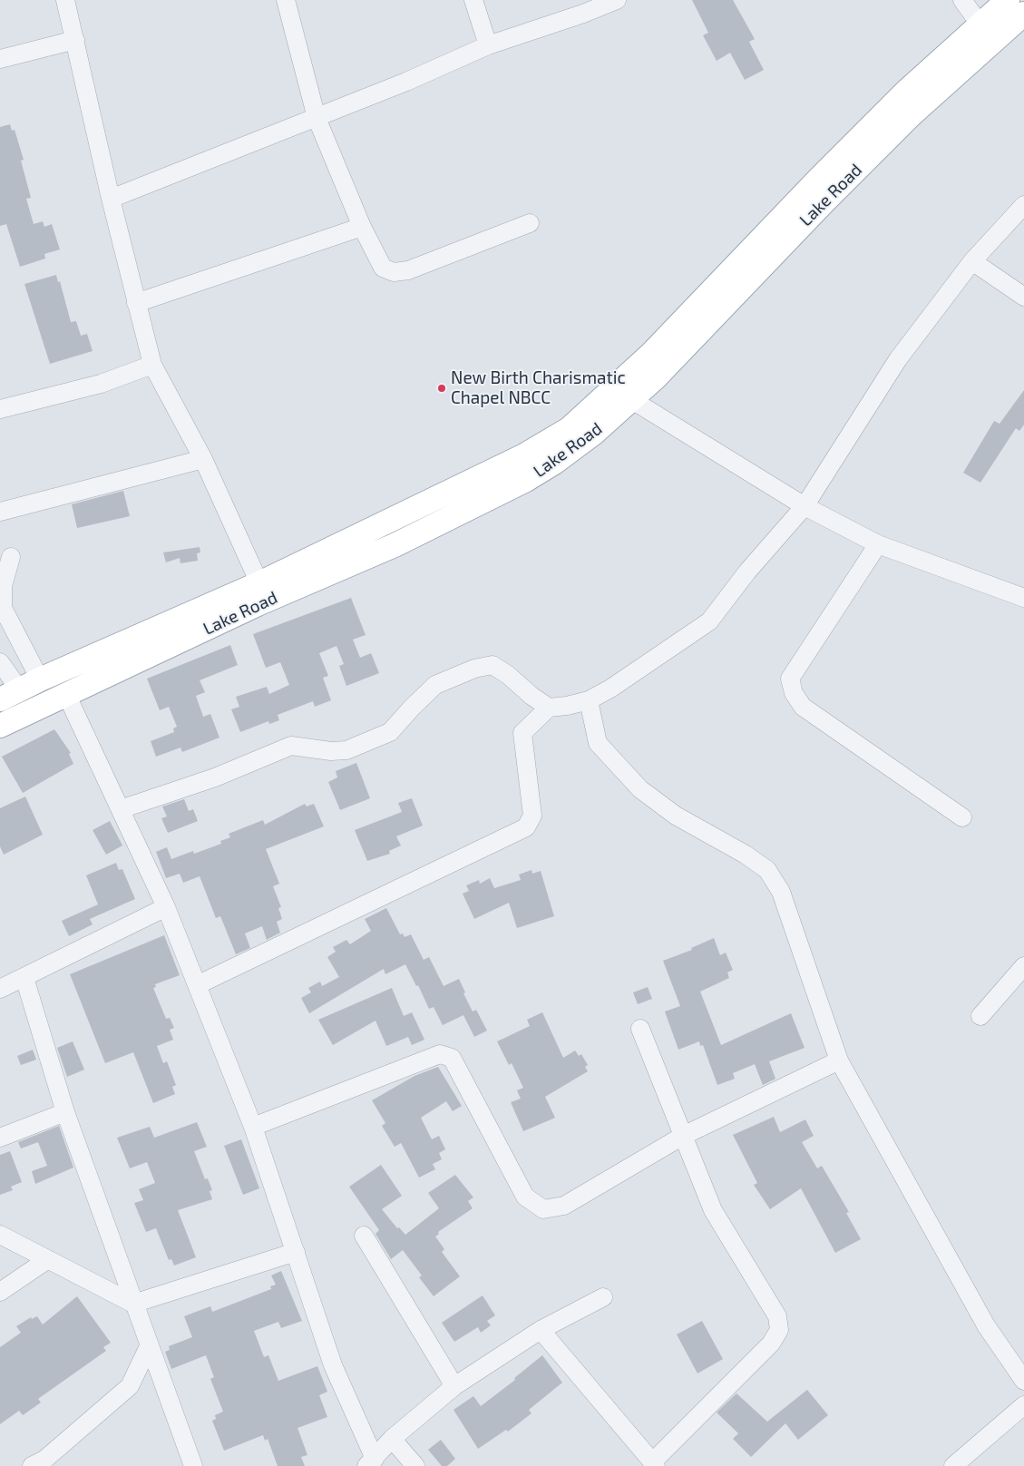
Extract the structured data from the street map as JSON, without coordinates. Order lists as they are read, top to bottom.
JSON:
{
  "streets": {
    "main road": ["Lake Road"]
  },
  "places": ["New Birth Charismatic Chapel NBCC"]
}
